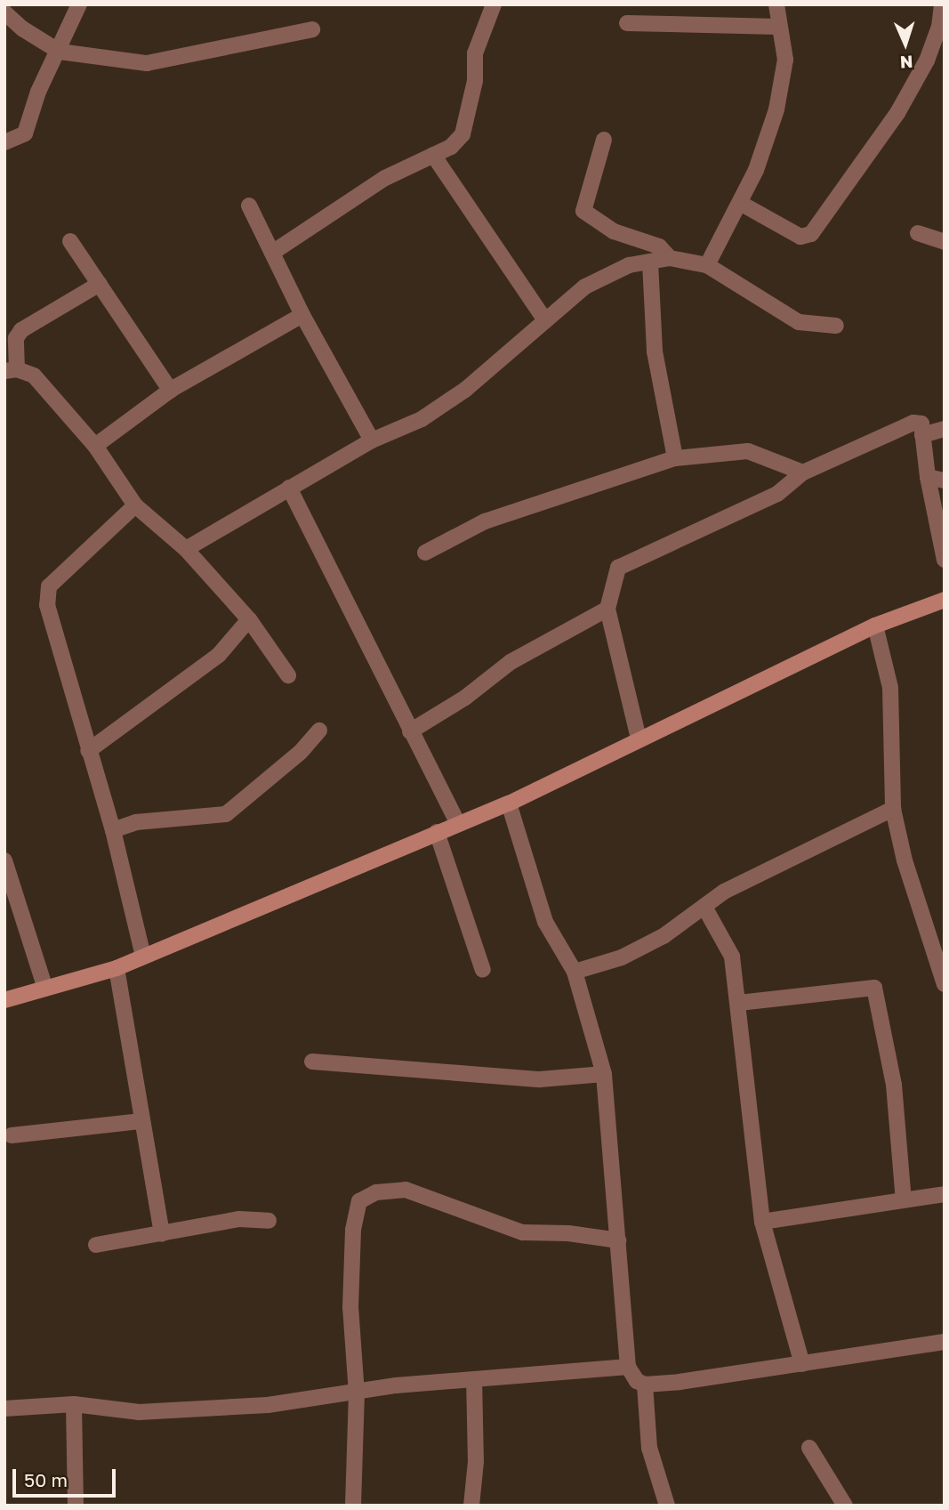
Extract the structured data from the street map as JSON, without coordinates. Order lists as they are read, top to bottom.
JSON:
{
  "scale_bar": "50 m",
  "north": "bottom"
}
